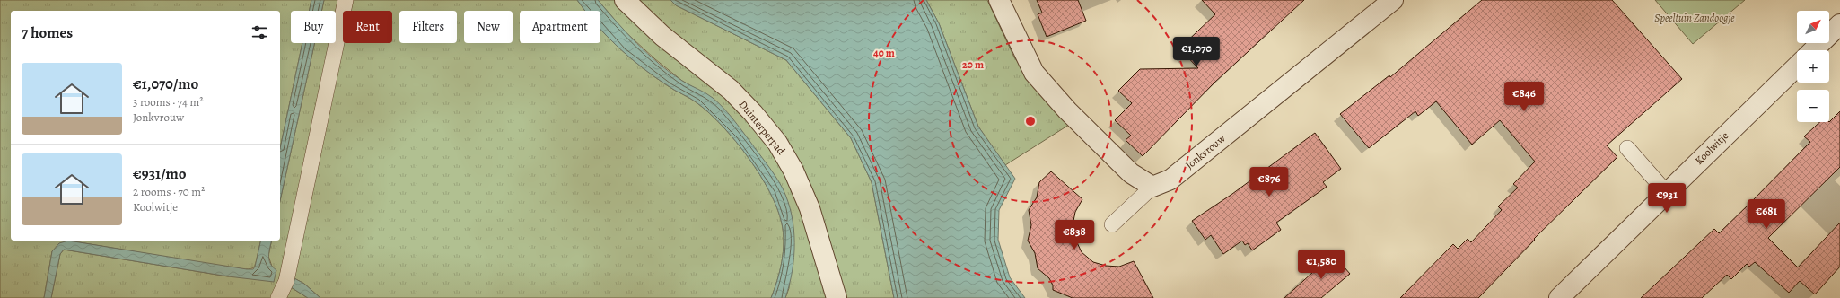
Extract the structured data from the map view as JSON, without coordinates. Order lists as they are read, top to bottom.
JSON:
{
  "streets": {
    "street": ["Duinterperpad", "Koolwitje", "Jonkvrouw"]
  },
  "parks": ["Speeltuin Zandoogje"],
  "north": "top right",
  "page": {
    "map_buttons": ["+", "−"],
    "chip": [
      "Buy",
      "Rent",
      "Filters",
      "New",
      "Apartment"
    ],
    "heading": "7 homes",
    "price": [
      "€1,070",
      "€846",
      "€876",
      "€931",
      "€681",
      "€838",
      "€1,580"
    ],
    "list": [
      {
        "name": "€1,070/mo",
        "note": "3 rooms · 74 m² · Jonkvrouw"
      },
      {
        "name": "€931/mo",
        "note": "2 rooms · 70 m² · Koolwitje"
      }
    ]
  },
  "rings": ["40 m", "20 m"]
}
